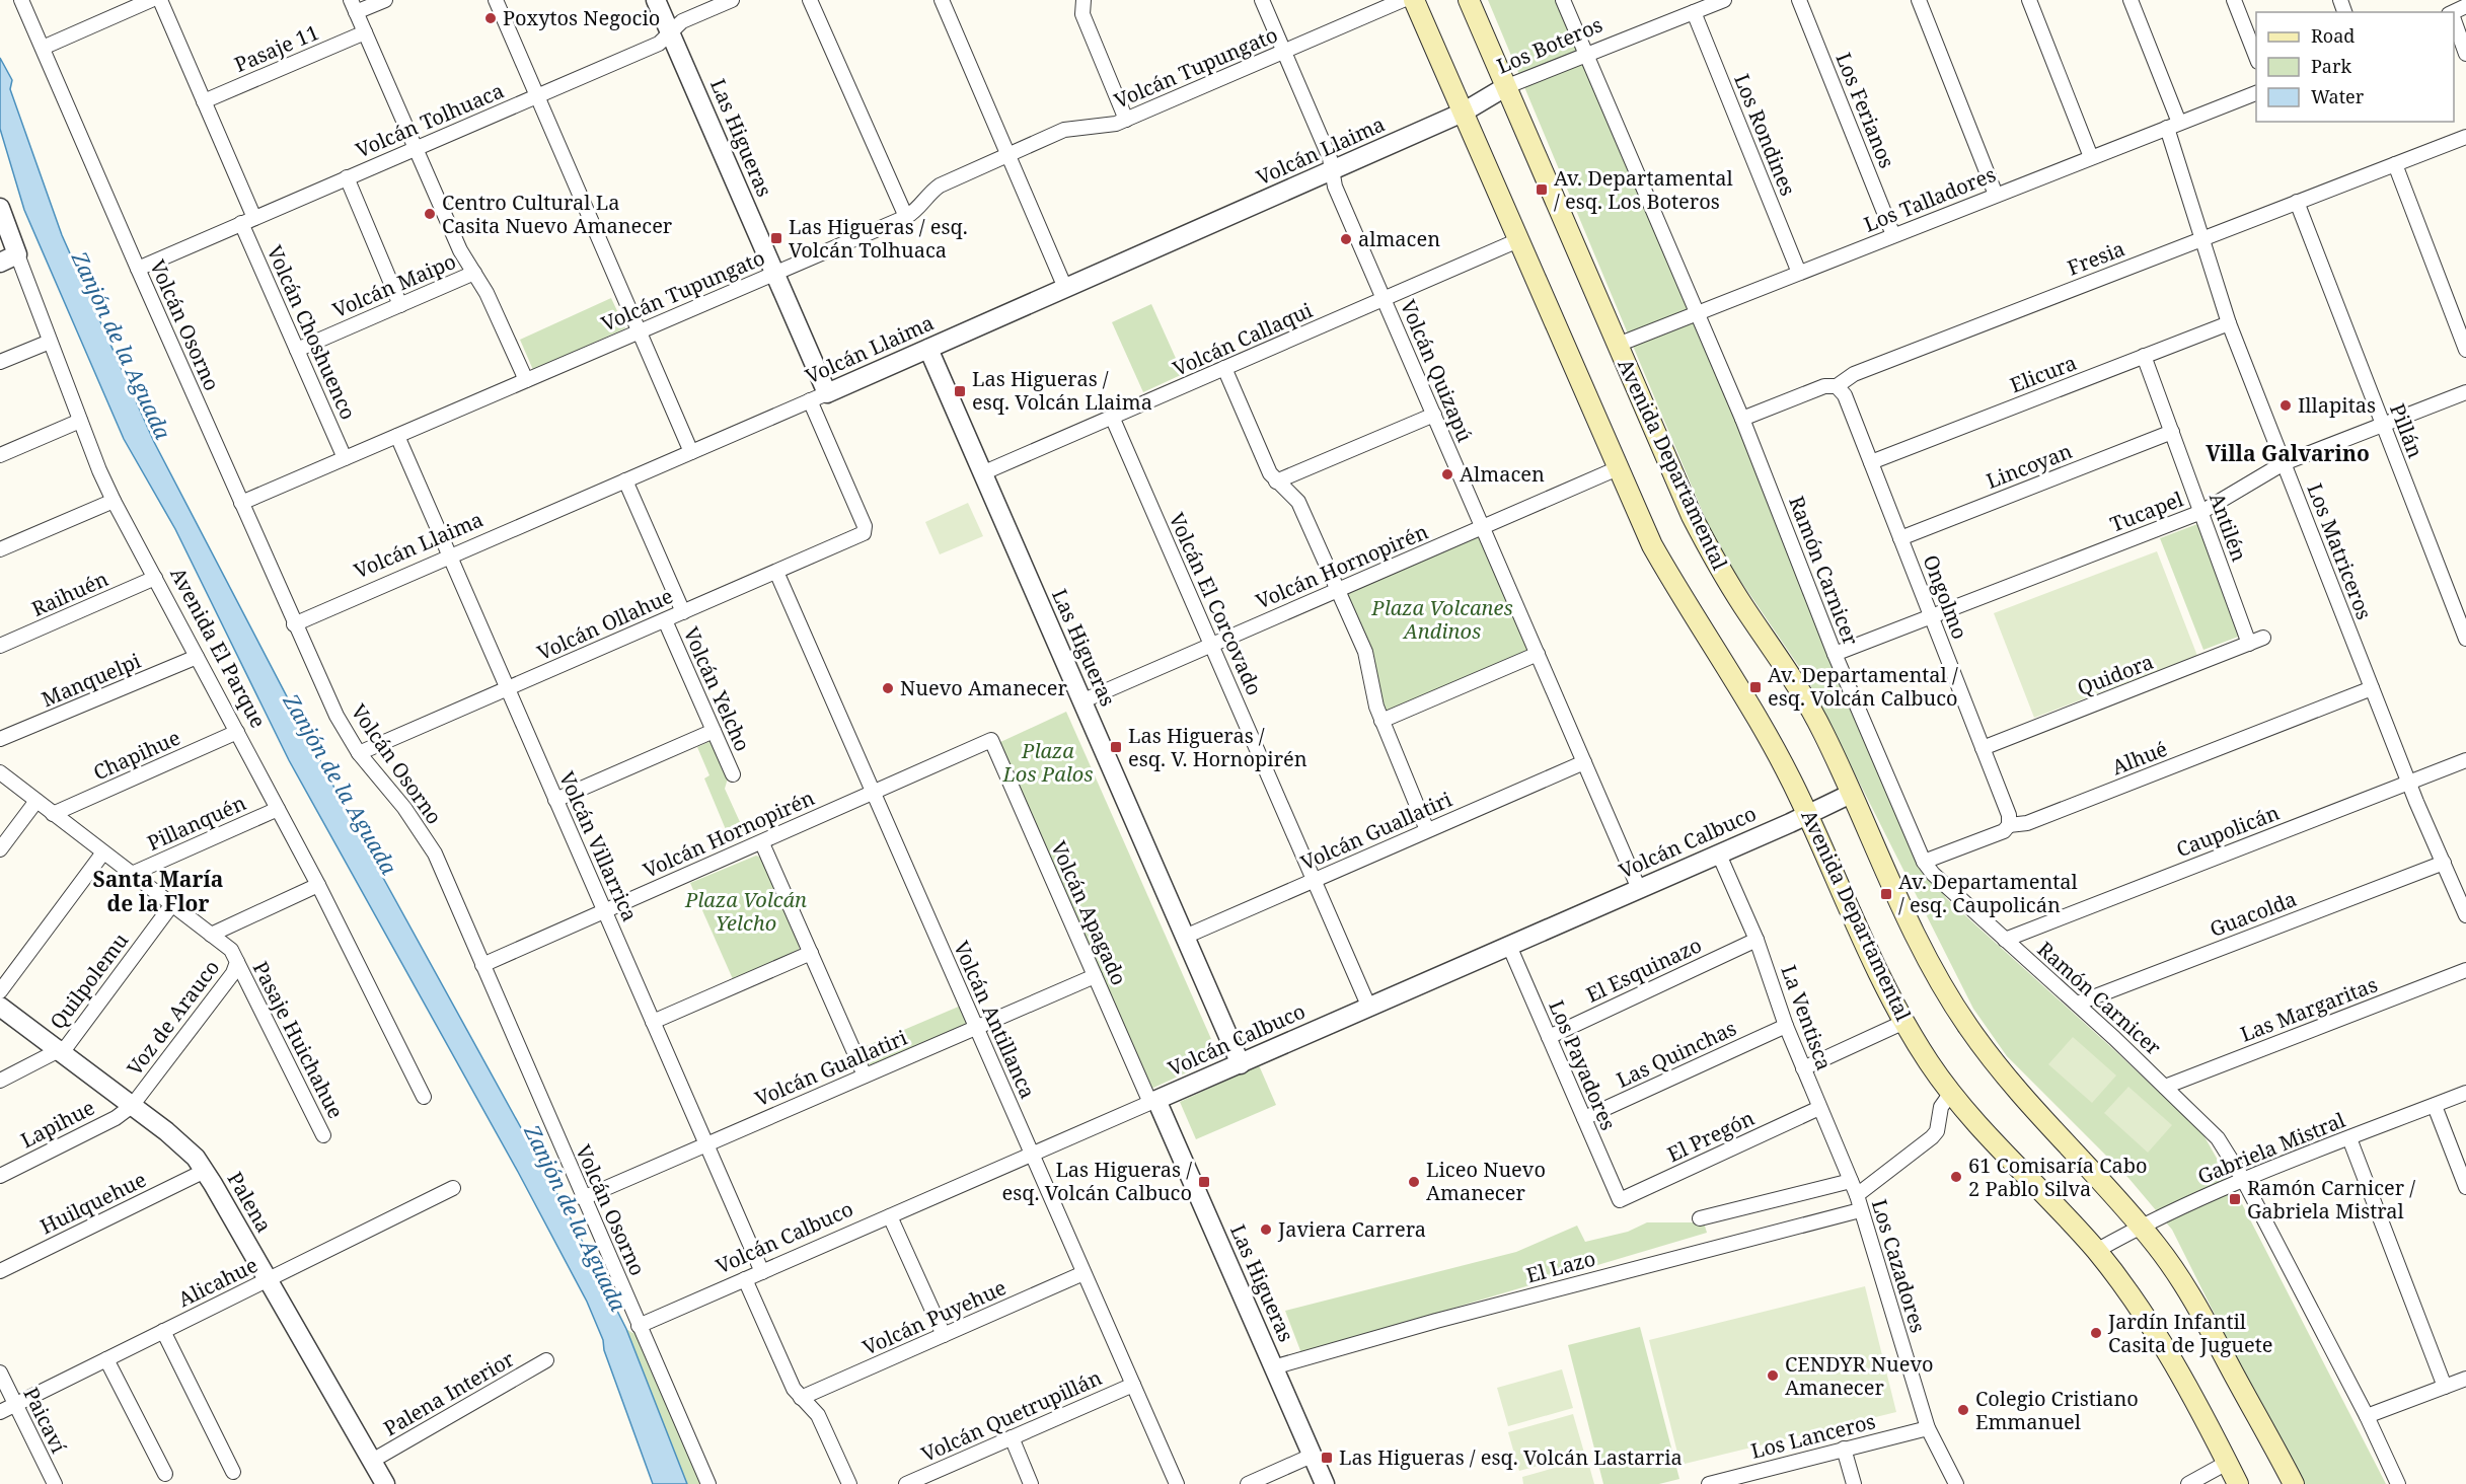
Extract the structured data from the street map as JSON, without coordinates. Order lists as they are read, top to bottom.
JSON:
{
  "streets": {
    "main road": ["Avenida Departamental"],
    "street": [
      "Los Boteros",
      "Pasaje 11",
      "Volcán Tupungato",
      "Los Ferianos",
      "Volcán Tolhuaca",
      "Los Rondines",
      "Las Higueras",
      "Volcán Llaima",
      "Los Talladores",
      "Fresia",
      "Volcán Maipo",
      "Volcán Osorno",
      "Volcán Choshuenco",
      "Volcán Callaqui",
      "Volcán Quizapú",
      "Elicura",
      "Pillán",
      "Lincoyan",
      "Tucapel",
      "Antilén",
      "Los Matriceros",
      "Volcán Hornopirén",
      "Ramón Carnicer",
      "Raihuén",
      "Ongolmo",
      "Volcán El Corcovado",
      "Volcán Ollahue",
      "Avenida El Parque",
      "Quidora",
      "Manquelpi",
      "Volcán Yelcho",
      "Chapihue",
      "Alhué",
      "Pillanquén",
      "Volcán Guallatiri",
      "Caupolicán",
      "Volcán Calbuco",
      "Volcán Villarrica",
      "Volcán Apagado",
      "Guacolda",
      "El Esquinazo",
      "Quilpolemu",
      "Las Margaritas",
      "Voz de Arauco",
      "La Ventisca",
      "Volcán Antillanca",
      "Pasaje Huichahue",
      "Las Quinchas",
      "Los Payadores",
      "Lapihue",
      "El Pregón",
      "Gabriela Mistral",
      "Palena",
      "Huilquehue",
      "Los Cazadores",
      "El Lazo",
      "Alicahue",
      "Volcán Puyehue",
      "Palena Interior",
      "Volcán Quetrupillán",
      "Paicaví",
      "Los Lanceros"
    ]
  },
  "crossings": [
    ["Los Boteros", "Los Rondines"],
    ["Los Boteros", "Volcán Llaima"],
    ["Los Boteros", "Avenida Departamental"],
    ["Los Boteros", "Ramón Carnicer"],
    ["Pasaje 11", "Volcán Choshuenco"],
    ["Volcán Tupungato", "Las Higueras"],
    ["Volcán Tupungato", "Volcán Osorno"],
    ["Volcán Tupungato", "Volcán Choshuenco"],
    ["Volcán Tupungato", "Volcán Quizapú"],
    ["Volcán Tupungato", "Volcán Villarrica"],
    ["Los Ferianos", "Los Talladores"],
    ["Volcán Tolhuaca", "Las Higueras"],
    ["Volcán Tolhuaca", "Volcán Osorno"],
    ["Volcán Tolhuaca", "Volcán Choshuenco"],
    ["Los Rondines", "Los Talladores"],
    ["Las Higueras", "Volcán Llaima"],
    ["Las Higueras", "Volcán Callaqui"],
    ["Las Higueras", "Volcán Hornopirén"],
    ["Las Higueras", "Volcán Ollahue"],
    ["Las Higueras", "Volcán Guallatiri"],
    ["Las Higueras", "Volcán Calbuco"],
    ["Las Higueras", "Volcán Apagado"],
    ["Las Higueras", "El Lazo"],
    ["Volcán Llaima", "Volcán Osorno"],
    ["Volcán Llaima", "Volcán Quizapú"],
    ["Volcán Llaima", "Avenida Departamental"],
    ["Volcán Llaima", "Volcán Ollahue"],
    ["Volcán Llaima", "Volcán Yelcho"],
    ["Volcán Llaima", "Volcán Villarrica"],
    ["Los Talladores", "Avenida Departamental"],
    ["Los Talladores", "Los Matriceros"],
    ["Los Talladores", "Ramón Carnicer"],
    ["Fresia", "Pillán"],
    ["Fresia", "Los Matriceros"],
    ["Fresia", "Ramón Carnicer"],
    ["Fresia", "Ongolmo"],
    ["Volcán Maipo", "Volcán Choshuenco"],
    ["Volcán Osorno", "Volcán Hornopirén"],
    ["Volcán Osorno", "Volcán Ollahue"],
    ["Volcán Osorno", "Volcán Guallatiri"],
    ["Volcán Osorno", "Volcán Calbuco"],
    ["Volcán Callaqui", "Volcán Quizapú"],
    ["Volcán Callaqui", "Avenida Departamental"],
    ["Volcán Callaqui", "Volcán El Corcovado"],
    ["Volcán Quizapú", "Volcán Hornopirén"],
    ["Volcán Quizapú", "Volcán Guallatiri"],
    ["Volcán Quizapú", "Volcán Calbuco"],
    ["Elicura", "Antilén"],
    ["Elicura", "Los Matriceros"],
    ["Elicura", "Ongolmo"],
    ["Pillán", "Tucapel"],
    ["Avenida Departamental", "Volcán Hornopirén"],
    ["Avenida Departamental", "Volcán Calbuco"],
    ["Avenida Departamental", "Gabriela Mistral"],
    ["Lincoyan", "Antilén"],
    ["Lincoyan", "Ongolmo"],
    ["Tucapel", "Antilén"],
    ["Tucapel", "Los Matriceros"],
    ["Tucapel", "Ramón Carnicer"],
    ["Tucapel", "Ongolmo"],
    ["Antilén", "Quidora"],
    ["Los Matriceros", "Alhué"],
    ["Los Matriceros", "Caupolicán"],
    ["Los Matriceros", "Guacolda"],
    ["Volcán Hornopirén", "Volcán El Corcovado"],
    ["Volcán Hornopirén", "Volcán Villarrica"],
    ["Volcán Hornopirén", "Volcán Apagado"],
    ["Volcán Hornopirén", "Volcán Antillanca"],
    ["Ramón Carnicer", "Alhué"],
    ["Ramón Carnicer", "Caupolicán"],
    ["Ramón Carnicer", "Guacolda"],
    ["Ramón Carnicer", "Las Margaritas"],
    ["Ramón Carnicer", "Gabriela Mistral"],
    ["Raihuén", "Avenida El Parque"],
    ["Ongolmo", "Quidora"],
    ["Ongolmo", "Alhué"],
    ["Volcán El Corcovado", "Volcán Guallatiri"],
    ["Volcán El Corcovado", "Volcán Calbuco"],
    ["Volcán Ollahue", "Volcán Yelcho"],
    ["Volcán Ollahue", "Volcán Villarrica"],
    ["Volcán Ollahue", "Volcán Antillanca"],
    ["Avenida El Parque", "Manquelpi"],
    ["Avenida El Parque", "Chapihue"],
    ["Avenida El Parque", "Pillanquén"],
    ["Chapihue", "Voz de Arauco"],
    ["Pillanquén", "Voz de Arauco"],
    ["Volcán Guallatiri", "Volcán Villarrica"],
    ["Volcán Guallatiri", "Volcán Apagado"],
    ["Volcán Guallatiri", "Volcán Antillanca"],
    ["Volcán Calbuco", "Volcán Villarrica"],
    ["Volcán Calbuco", "Volcán Apagado"],
    ["Volcán Calbuco", "La Ventisca"],
    ["Volcán Calbuco", "Volcán Antillanca"],
    ["Volcán Calbuco", "Los Payadores"],
    ["El Esquinazo", "La Ventisca"],
    ["El Esquinazo", "Los Payadores"],
    ["Quilpolemu", "Voz de Arauco"],
    ["Quilpolemu", "Palena"],
    ["Voz de Arauco", "Pasaje Huichahue"],
    ["Voz de Arauco", "Lapihue"],
    ["Voz de Arauco", "Palena"],
    ["La Ventisca", "Las Quinchas"],
    ["La Ventisca", "El Pregón"],
    ["La Ventisca", "Los Cazadores"],
    ["Volcán Antillanca", "Volcán Puyehue"],
    ["Volcán Antillanca", "Volcán Quetrupillán"],
    ["Las Quinchas", "Los Payadores"],
    ["Los Payadores", "El Pregón"],
    ["Lapihue", "Palena"],
    ["Palena", "Huilquehue"],
    ["Palena", "Alicahue"],
    ["Palena", "Palena Interior"],
    ["Los Cazadores", "El Lazo"],
    ["Los Cazadores", "Los Lanceros"],
    ["Alicahue", "Paicaví"]
  ],
  "districts": ["Villa Galvarino", "Santa María de la Flor"],
  "water": ["Zanjón de la Aguada"],
  "parks": ["Plaza Volcanes Andinos", "Plaza Los Palos", "Plaza Volcán Yelcho"],
  "places": {
    "other": [
      "Poxytos Negocio",
      "Centro Cultural La Casita Nuevo Amanecer",
      "almacen",
      "Illapitas",
      "Almacen",
      "Nuevo Amanecer",
      "61 Comisaría Cabo 2 Pablo Silva",
      "Liceo Nuevo Amanecer",
      "Javiera Carrera",
      "Jardín Infantil Casita de Juguete",
      "CENDYR Nuevo Amanecer",
      "Colegio Cristiano Emmanuel"
    ],
    "transit": [
      "Av. Departamental / esq. Los Boteros",
      "Las Higueras / esq. Volcán Tolhuaca",
      "Las Higueras / esq. Volcán Llaima",
      "Av. Departamental / esq. Volcán Calbuco",
      "Las Higueras / esq. V. Hornopirén",
      "Av. Departamental / esq. Caupolicán",
      "Las Higueras / esq. Volcán Calbuco",
      "Ramón Carnicer / Gabriela Mistral",
      "Las Higueras / esq. Volcán Lastarria"
    ]
  },
  "legend": ["Road", "Park", "Water"]
}
